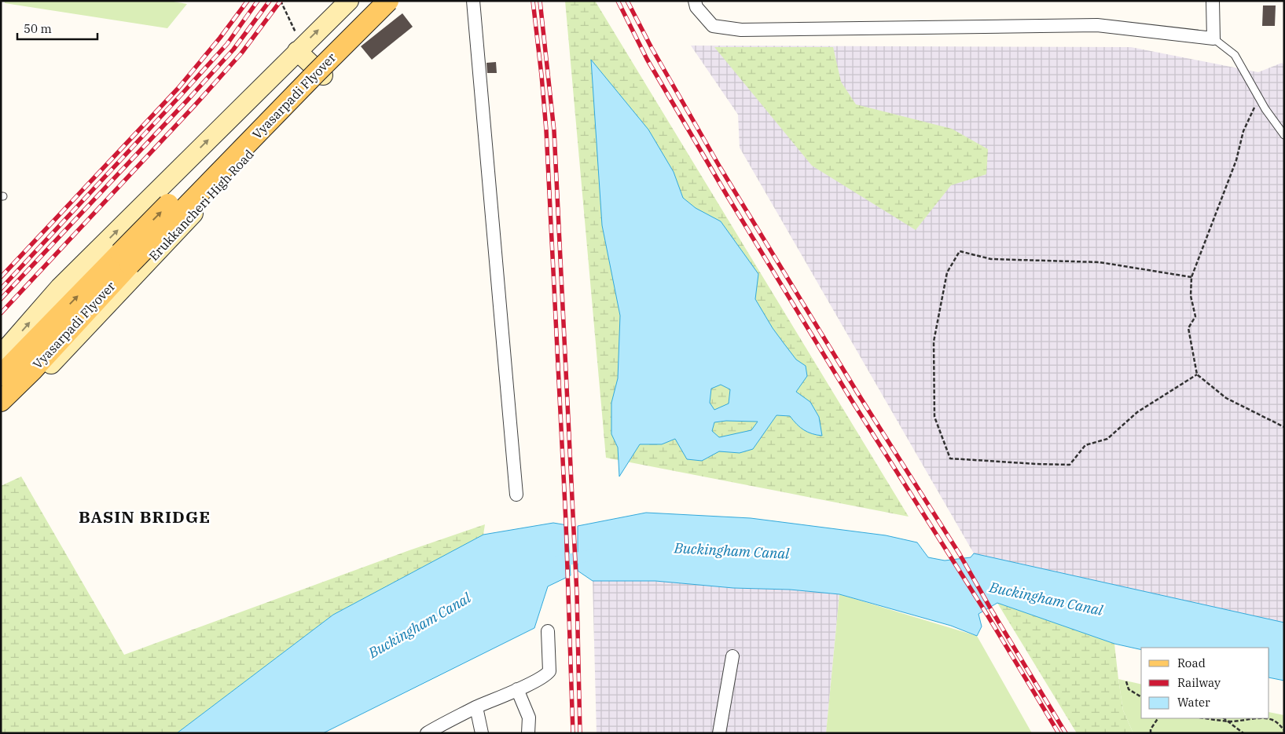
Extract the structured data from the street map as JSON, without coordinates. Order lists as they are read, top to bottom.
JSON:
{
  "streets": {
    "main road": ["Vyasarpadi Flyover", "Erukkancheri High Road"]
  },
  "crossings": [
    ["Vyasarpadi Flyover", "Erukkancheri High Road"]
  ],
  "districts": ["BASIN BRIDGE"],
  "water": ["Buckingham Canal"],
  "legend": ["Road", "Railway", "Water"],
  "scale_bar": "50 m"
}
